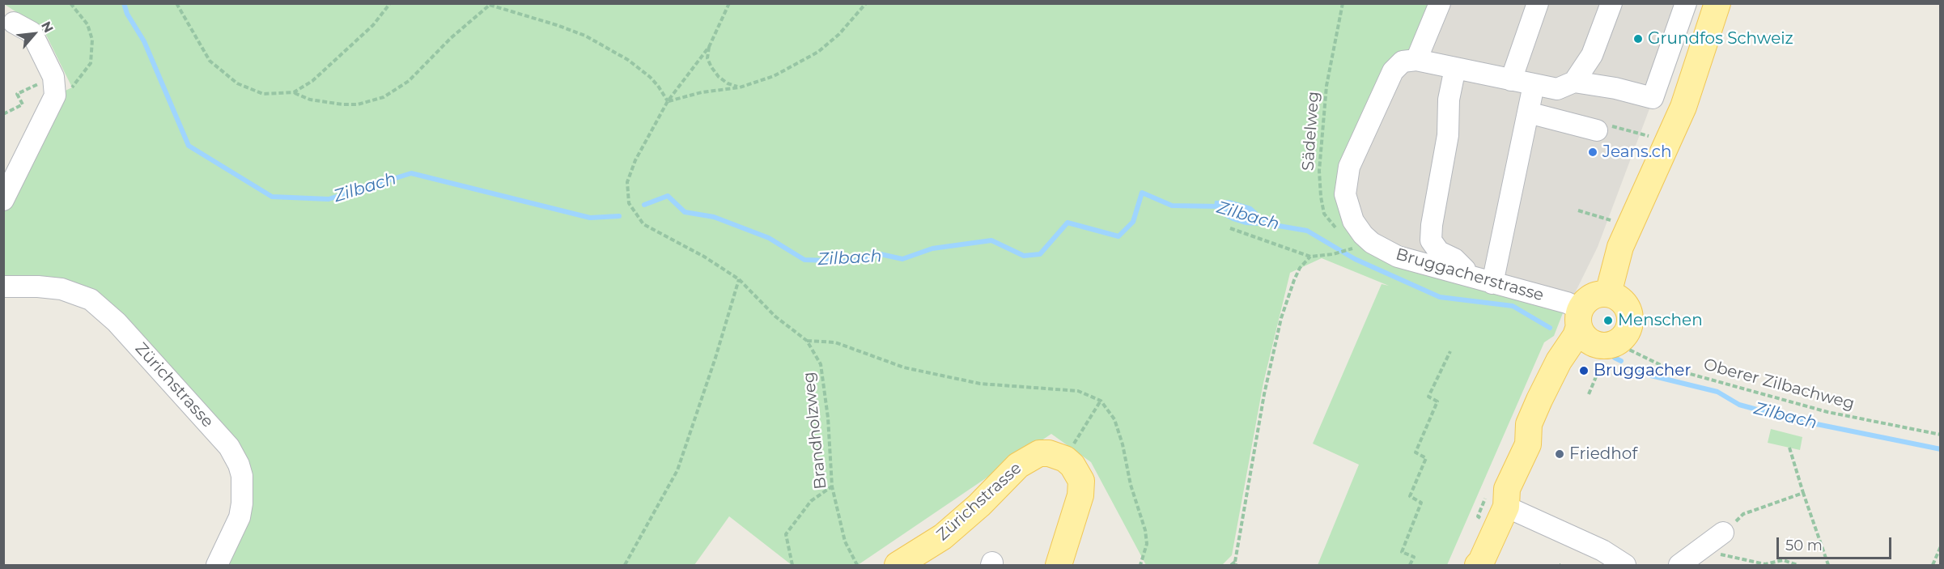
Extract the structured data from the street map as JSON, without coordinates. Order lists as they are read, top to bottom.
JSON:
{
  "streets": {
    "main road": ["Zürichstrasse"],
    "street": ["Bruggacherstrasse"],
    "path": ["Sädelweg", "Oberer Zilbachweg", "Brandholzweg"]
  },
  "crossings": [
    ["Bruggacherstrasse", "Oberer Zilbachweg"]
  ],
  "water": ["Zilbach"],
  "places": [
    "Grundfos Schweiz",
    "Jeans.ch",
    "Menschen",
    "Bruggacher",
    "Friedhof"
  ],
  "scale_bar": "50 m",
  "north": "top right"
}
